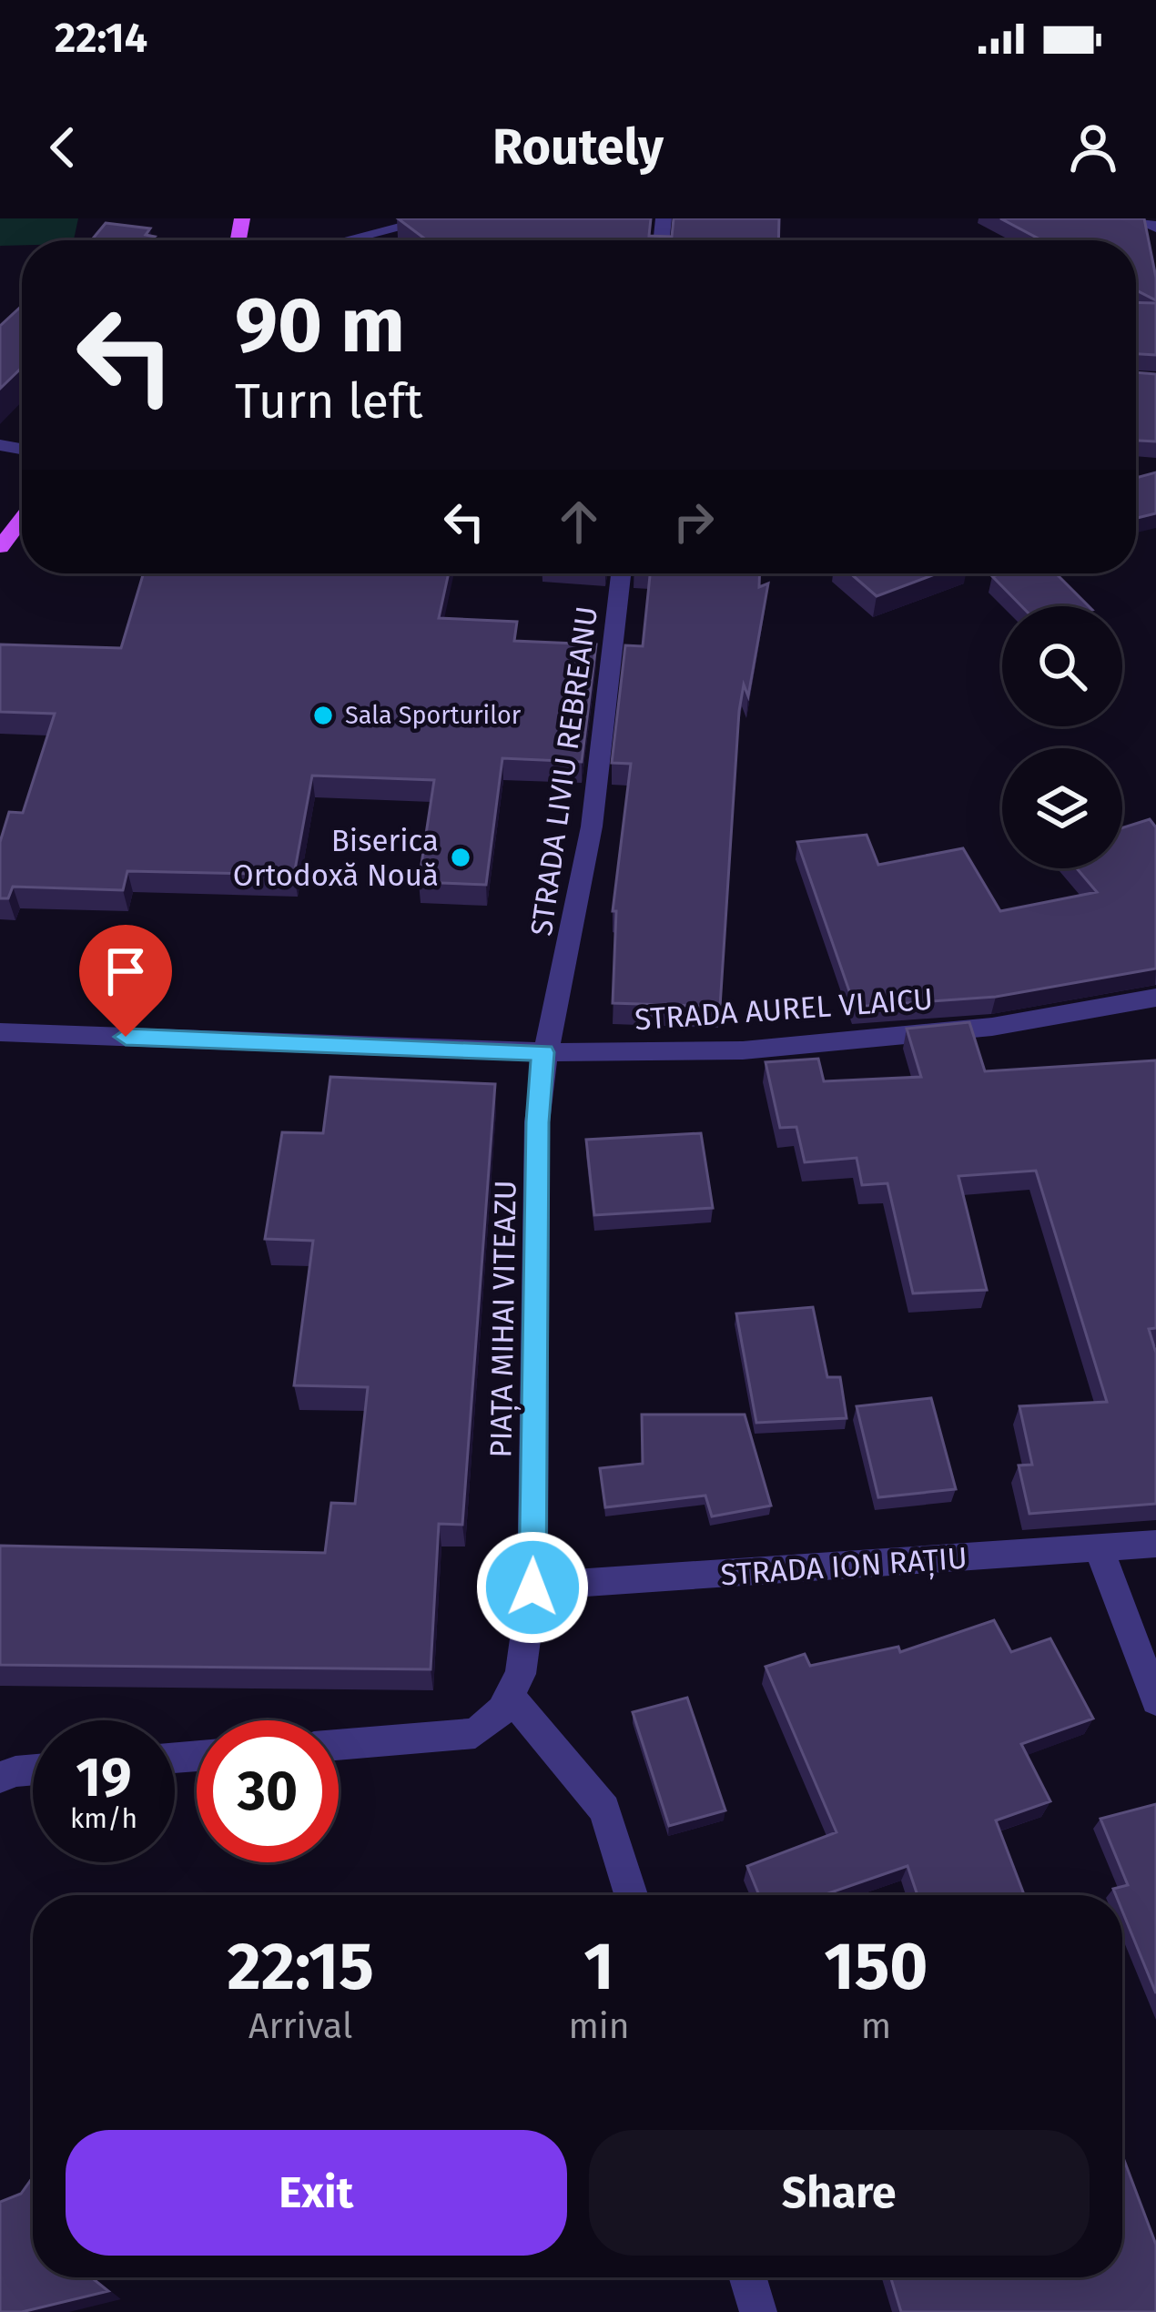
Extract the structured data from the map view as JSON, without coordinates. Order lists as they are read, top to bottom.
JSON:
{
  "streets": {
    "street": [
      "STRADA LIVIU REBREANU",
      "STRADA AUREL VLAICU",
      "PIAȚA MIHAI VITEAZU",
      "STRADA ION RAȚIU"
    ]
  },
  "crossings": [
    ["STRADA LIVIU REBREANU", "STRADA AUREL VLAICU"],
    ["STRADA LIVIU REBREANU", "PIAȚA MIHAI VITEAZU"],
    ["STRADA AUREL VLAICU", "PIAȚA MIHAI VITEAZU"],
    ["PIAȚA MIHAI VITEAZU", "STRADA ION RAȚIU"]
  ],
  "places": ["Sala Sporturilor", "Biserica Ortodoxă Nouă"],
  "page": {
    "status": "22:14",
    "header": "Routely",
    "turn": ["90 m", "Turn left"],
    "speed": "19 km/h",
    "limit": "30",
    "eta": [
      "22:15",
      "Arrival",
      "1",
      "min",
      "150",
      "m"
    ],
    "buttons": ["Exit", "Share"]
  }
}
